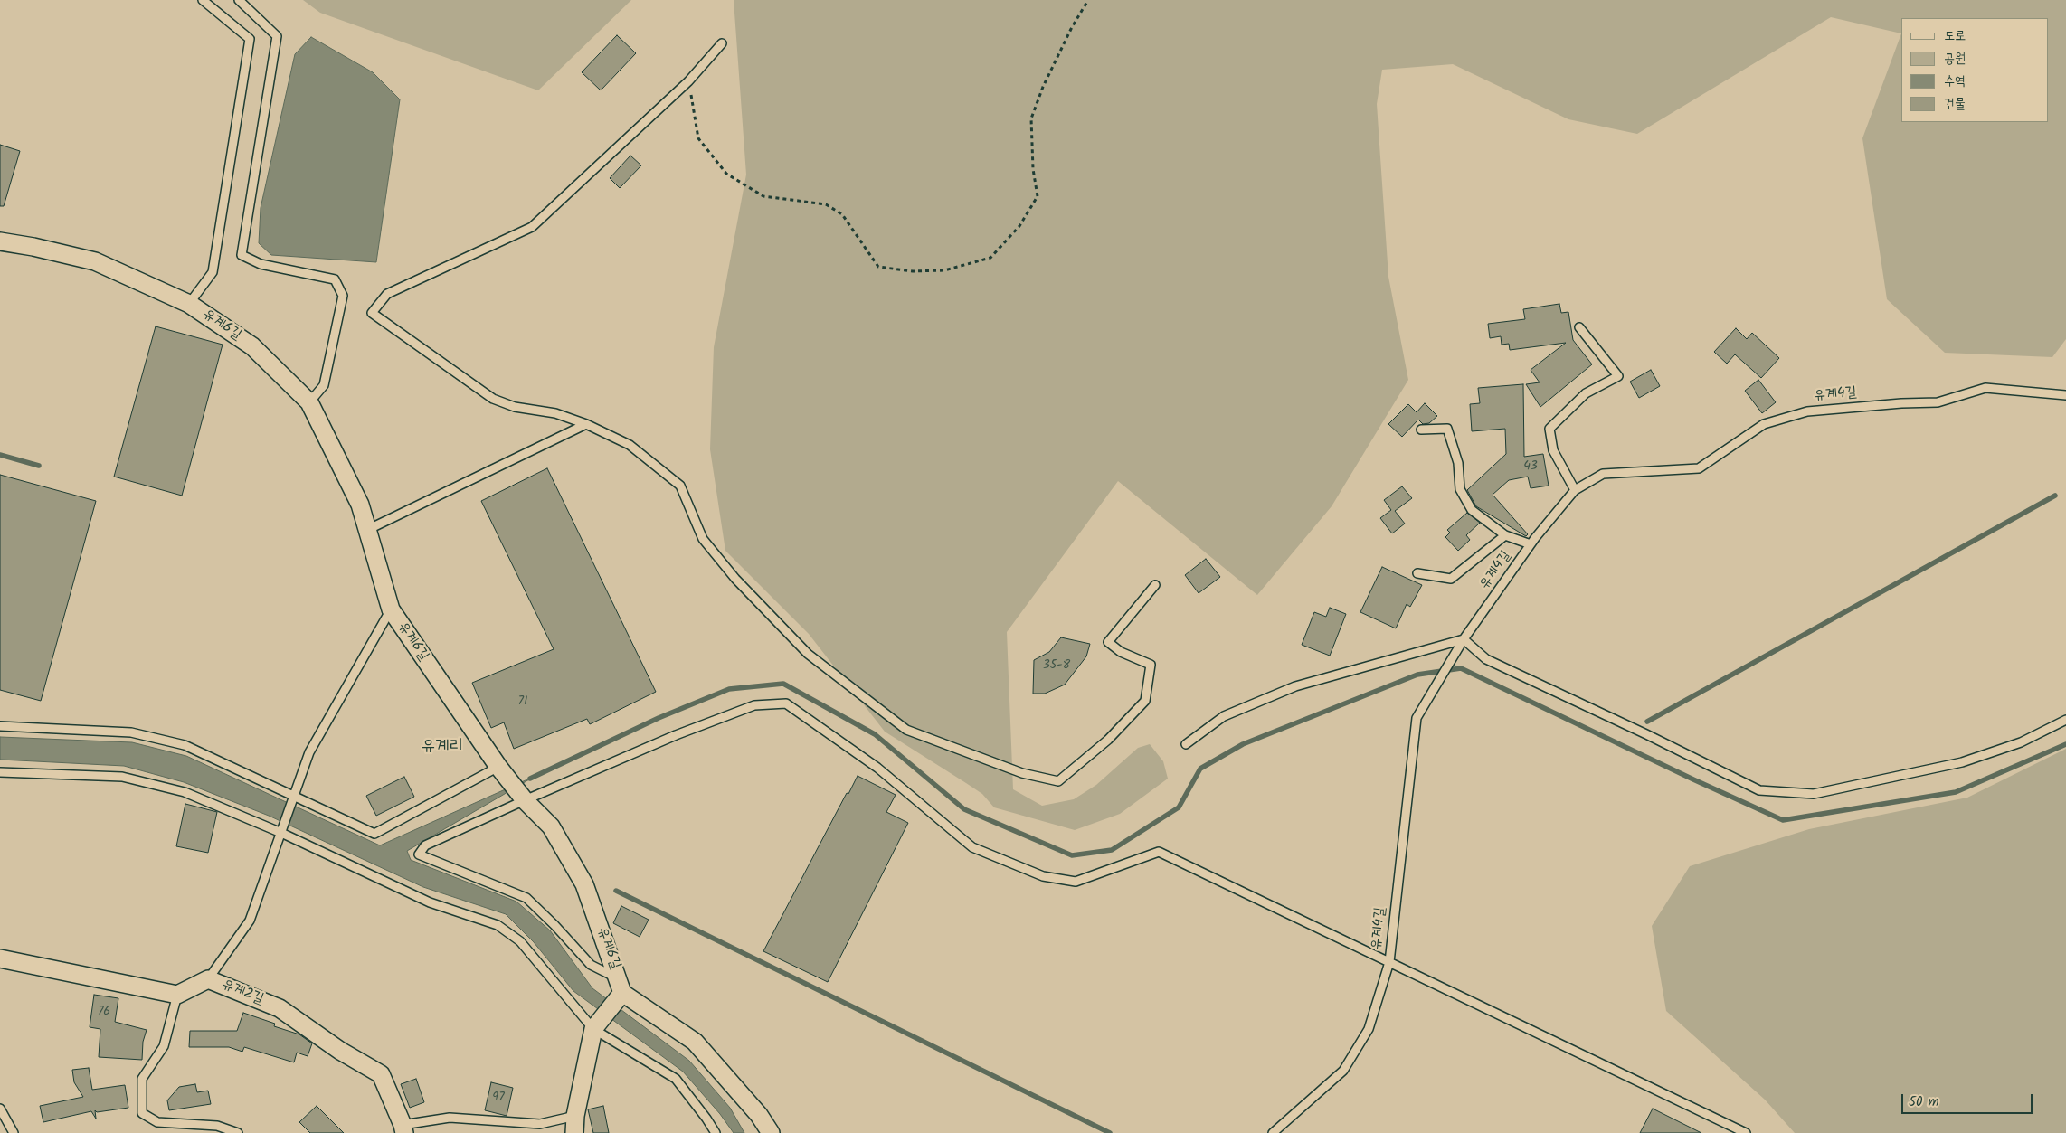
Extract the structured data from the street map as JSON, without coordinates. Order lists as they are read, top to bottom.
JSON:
{
  "streets": {
    "street": ["유계6길", "유계2길"],
    "lane": ["유계4길"]
  },
  "districts": ["유계리"],
  "house_numbers": [
    "43",
    "35-8",
    "71",
    "76",
    "97"
  ],
  "legend": [
    "도로",
    "공원",
    "수역",
    "건물"
  ],
  "scale_bar": "50 m"
}
